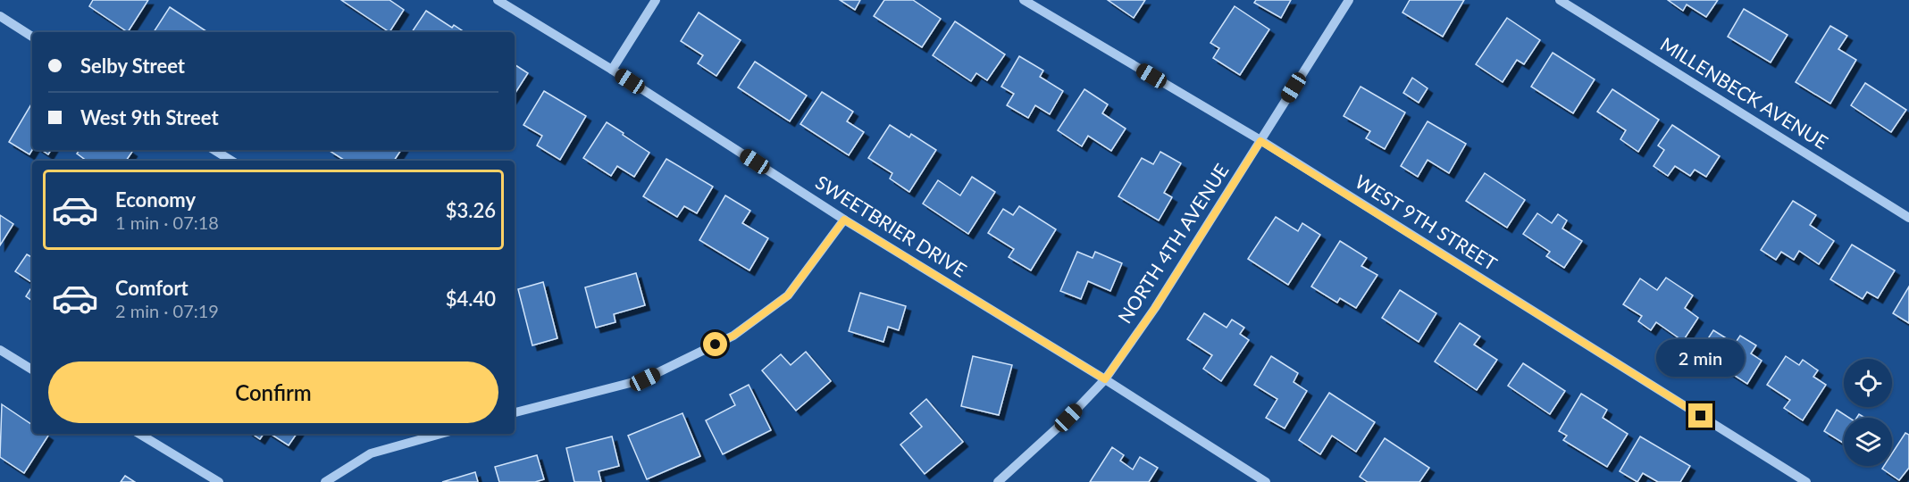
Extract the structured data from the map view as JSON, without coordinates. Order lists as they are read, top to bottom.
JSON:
{
  "streets": {
    "street": [
      "MILLENBECK AVENUE",
      "WEST 9TH STREET",
      "SWEETBRIER DRIVE",
      "NORTH 4TH AVENUE"
    ]
  },
  "crossings": [
    ["WEST 9TH STREET", "NORTH 4TH AVENUE"],
    ["SWEETBRIER DRIVE", "NORTH 4TH AVENUE"]
  ],
  "page": {
    "banner": ["Selby Street", "West 9th Street"],
    "list": [
      {
        "name": "Economy",
        "note": "1 min · 07:18",
        "value": "$3.26"
      },
      {
        "name": "Comfort",
        "note": "2 min · 07:19",
        "value": "$4.40"
      }
    ],
    "bubble": "2 min",
    "buttons": "Confirm"
  }
}
